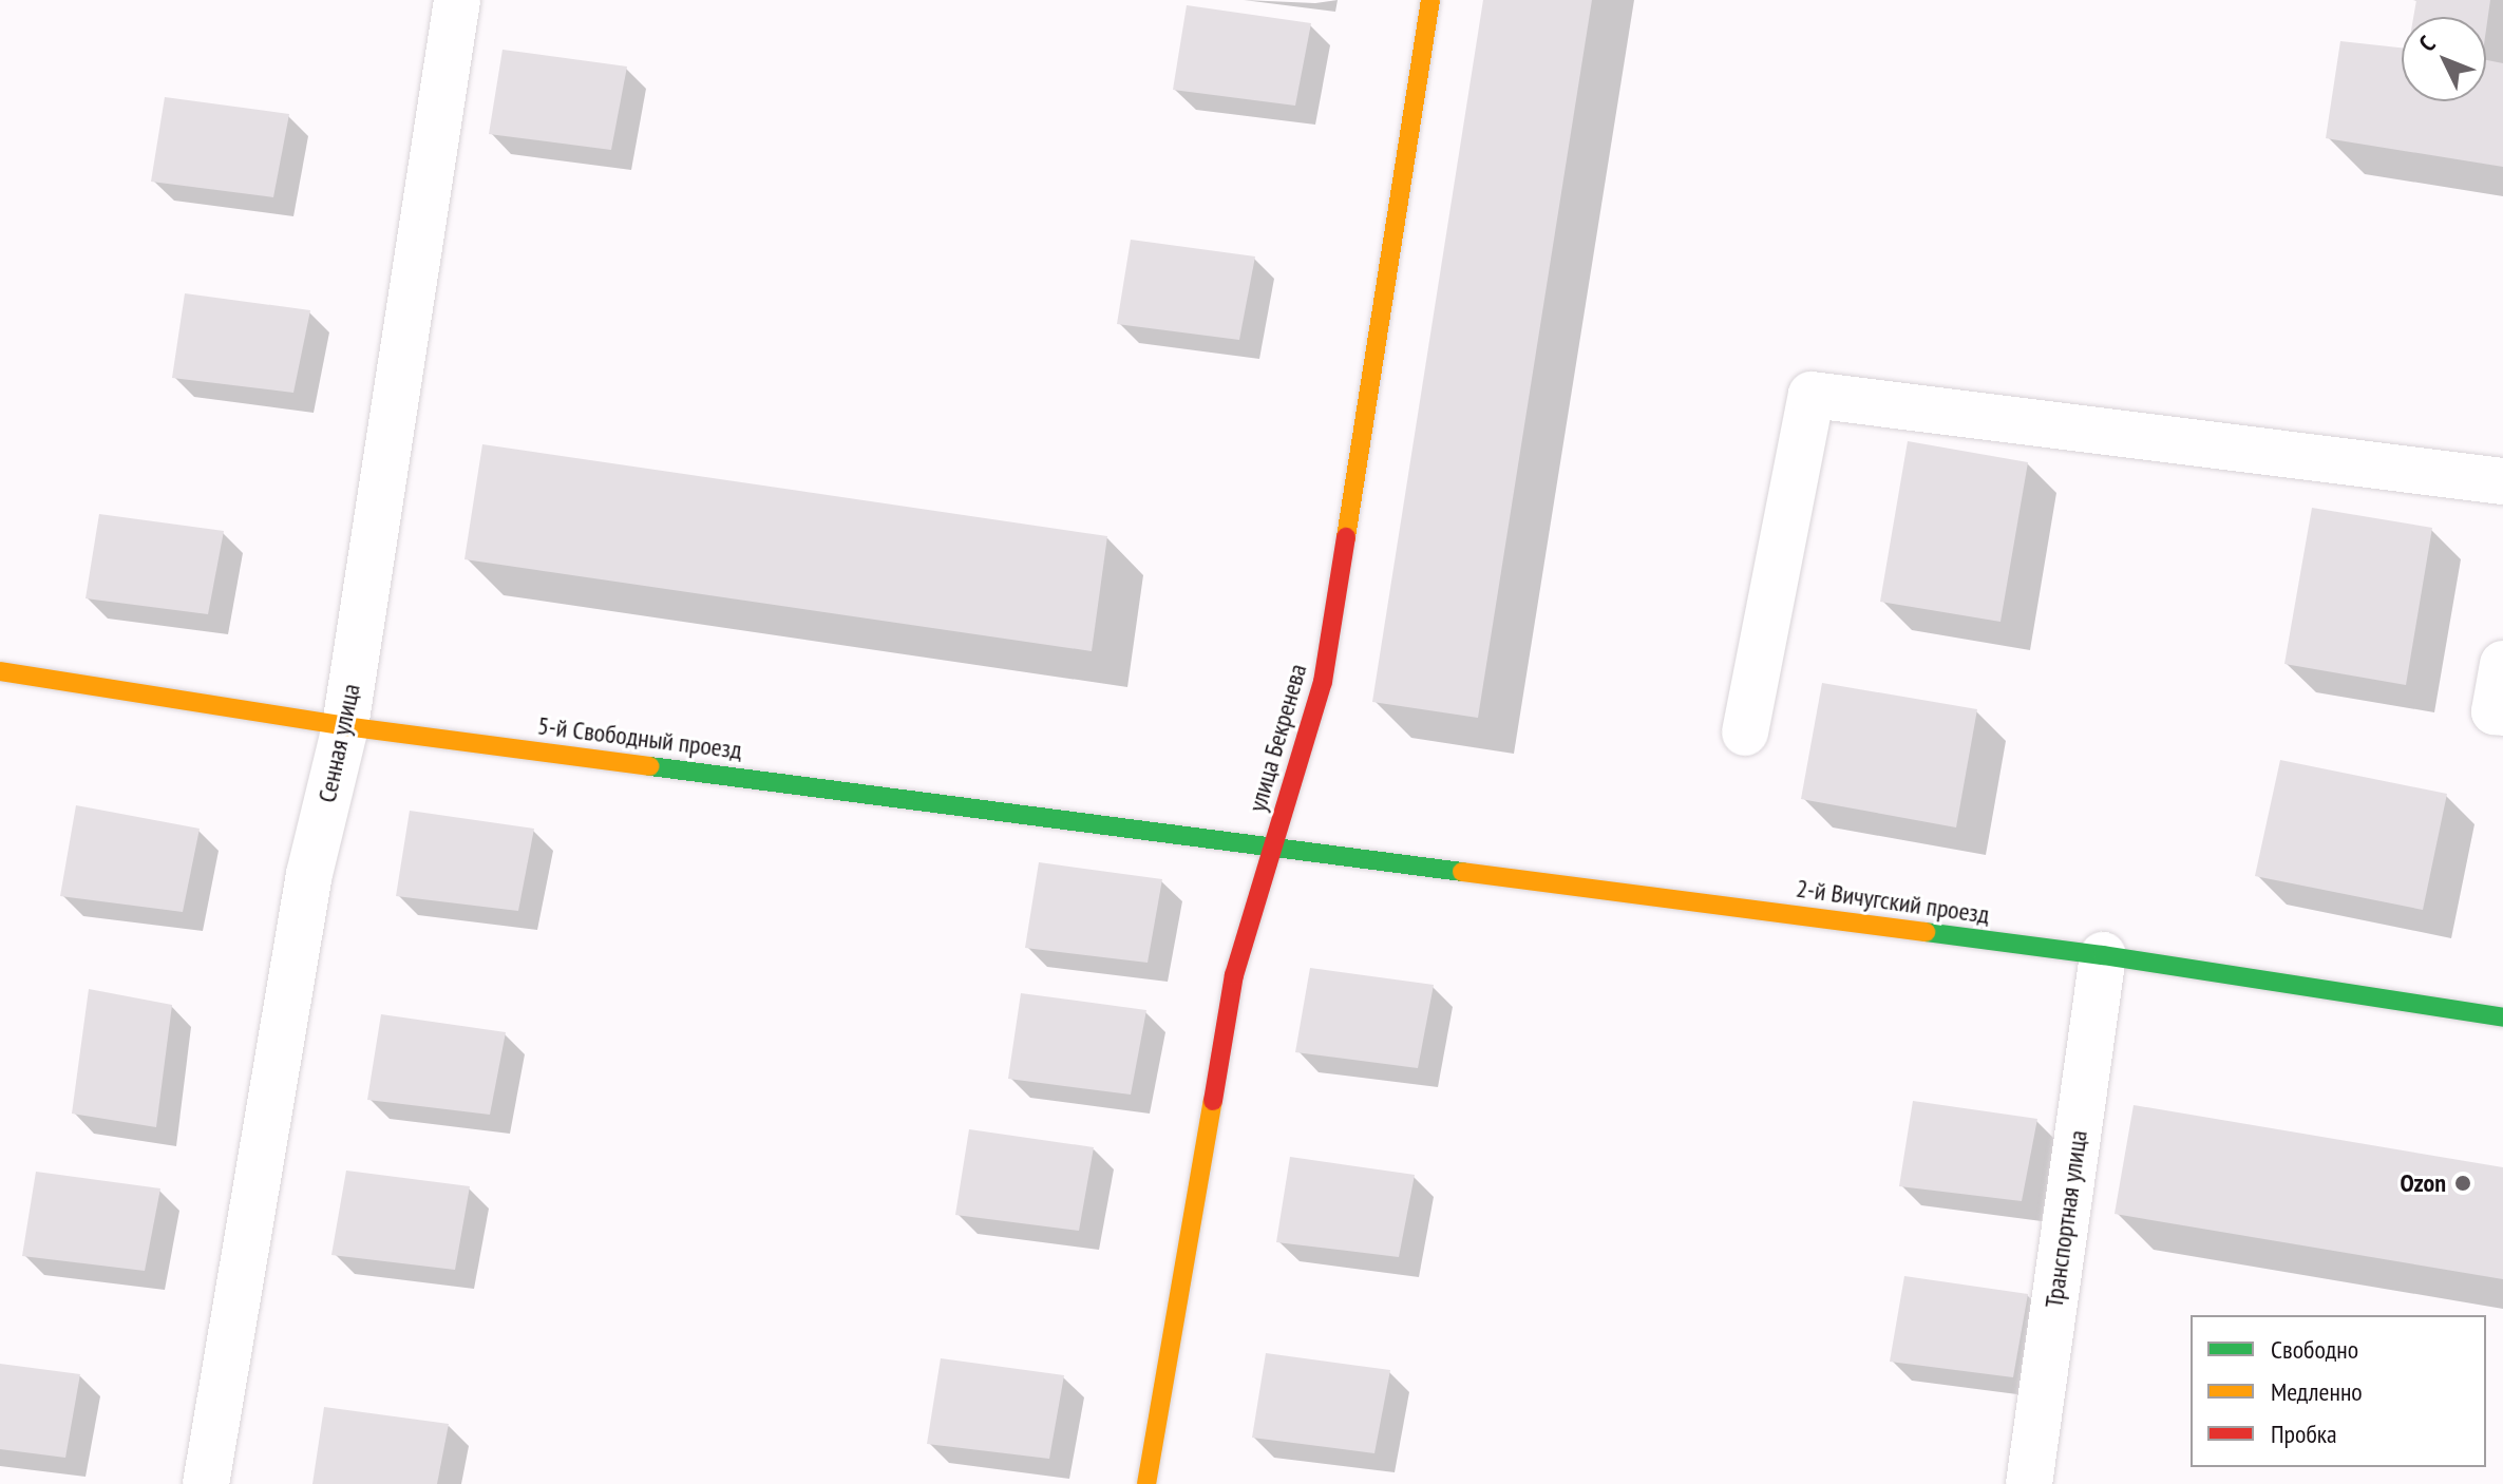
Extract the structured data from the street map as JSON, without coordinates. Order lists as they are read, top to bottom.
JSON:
{
  "streets": {
    "street": [
      "5-й Свободный проезд",
      "улица Бекренева",
      "Сенная улица",
      "2-й Вичугский проезд",
      "Транспортная улица"
    ]
  },
  "crossings": [
    ["5-й Свободный проезд", "улица Бекренева"],
    ["5-й Свободный проезд", "Сенная улица"],
    ["5-й Свободный проезд", "2-й Вичугский проезд"],
    ["улица Бекренева", "2-й Вичугский проезд"],
    ["2-й Вичугский проезд", "Транспортная улица"]
  ],
  "places": ["Ozon"],
  "legend": ["Свободно", "Медленно", "Пробка"],
  "north": "top left"
}
